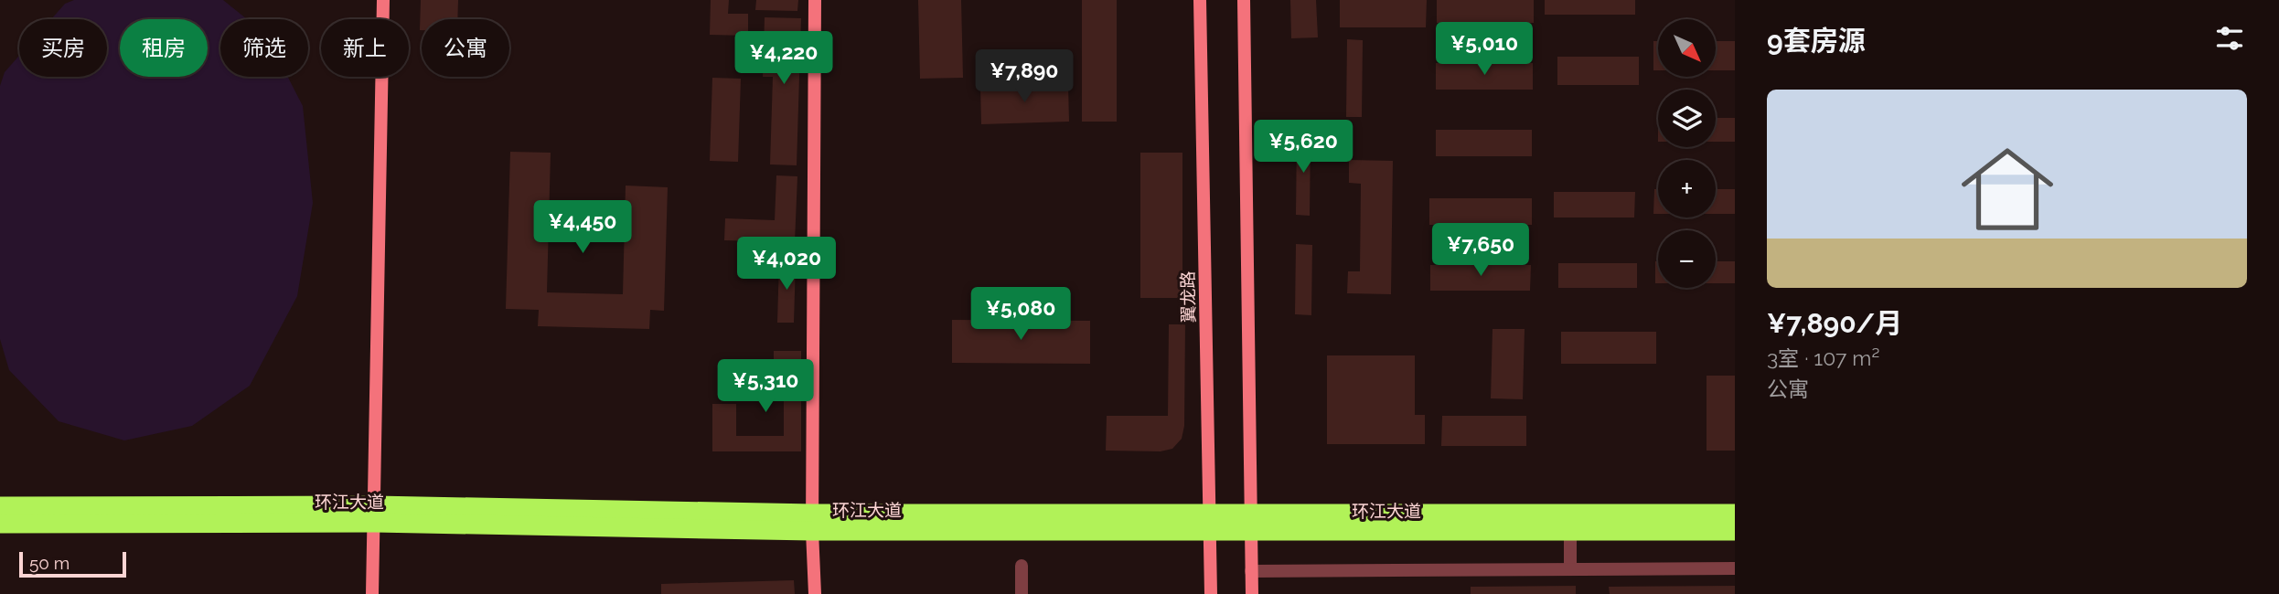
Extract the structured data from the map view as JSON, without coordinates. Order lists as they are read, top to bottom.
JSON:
{
  "streets": {
    "highway": ["环江大道"],
    "main road": ["翼龙路"]
  },
  "crossings": [
    ["翼龙路", "环江大道"]
  ],
  "scale_bar": "50 m",
  "north": "bottom right",
  "page": {
    "heading": "9套房源",
    "map_buttons": ["+", "−"],
    "chip": [
      "买房",
      "租房",
      "筛选",
      "新上",
      "公寓"
    ],
    "price": [
      "¥5,010",
      "¥4,220",
      "¥7,890",
      "¥5,620",
      "¥4,450",
      "¥7,650",
      "¥4,020",
      "¥5,080",
      "¥5,310"
    ],
    "list": [
      {
        "name": "¥7,890/月",
        "note": "3室 · 107 m² · 公寓"
      }
    ],
    "scale": "50 m"
  }
}
